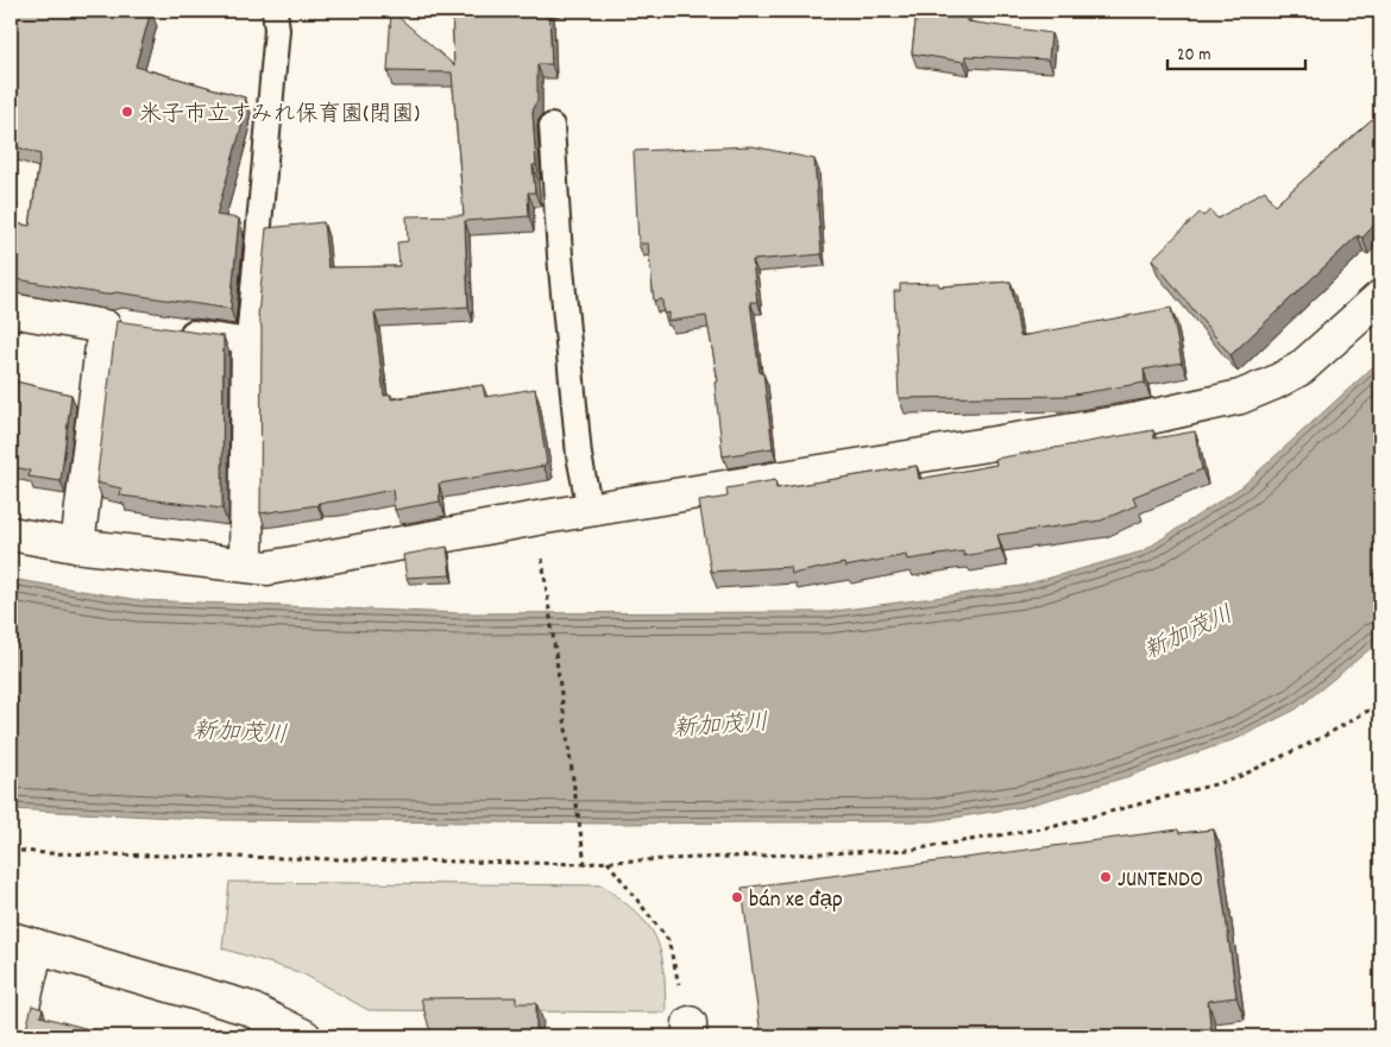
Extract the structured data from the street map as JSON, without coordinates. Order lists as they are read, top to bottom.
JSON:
{
  "water": ["新加茂川"],
  "places": ["米子市立すみれ保育園(閉園)", "JUNTENDO", "bán xe đạp"],
  "scale_bar": "20 m"
}
